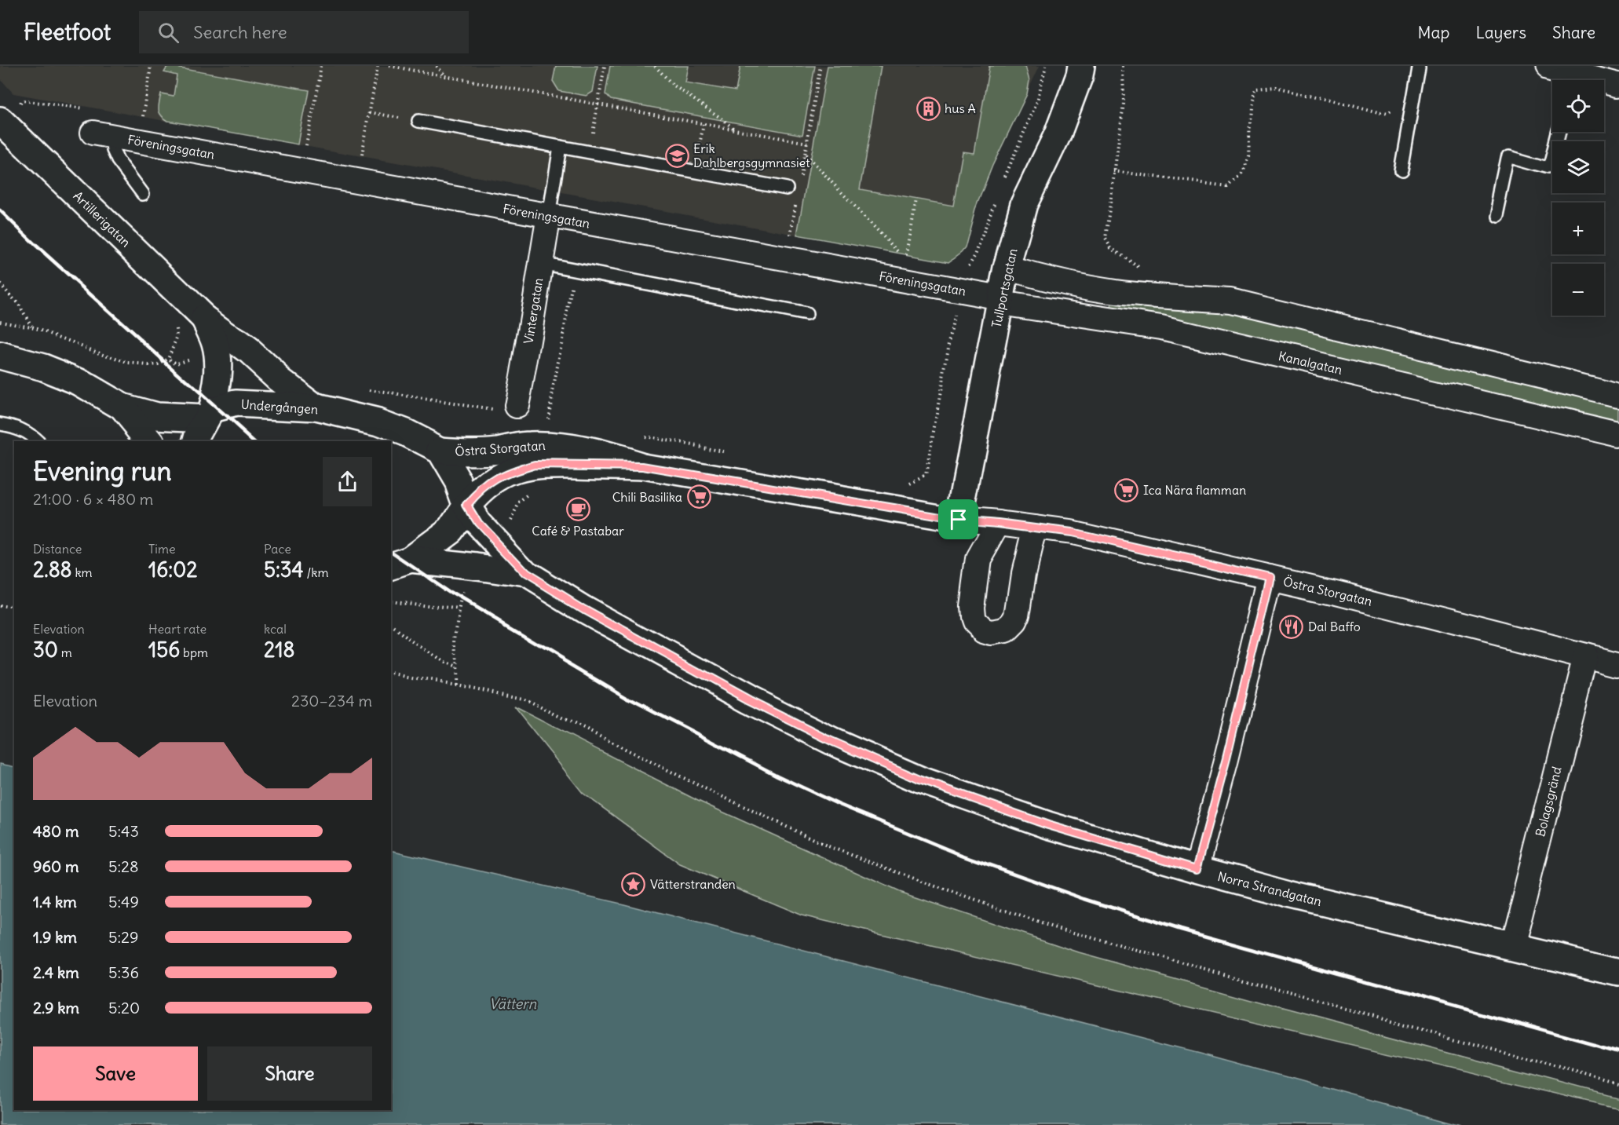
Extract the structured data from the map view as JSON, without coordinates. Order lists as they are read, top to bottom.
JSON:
{
  "streets": {
    "street": [
      "Föreningsgatan",
      "Artillerigatan",
      "Tullportsgatan",
      "Vintergatan",
      "Kanalgatan",
      "Undergången",
      "Östra Storgatan",
      "Bolagsgränd",
      "Norra Strandgatan"
    ]
  },
  "crossings": [
    ["Föreningsgatan", "Tullportsgatan"],
    ["Föreningsgatan", "Vintergatan"],
    ["Föreningsgatan", "Kanalgatan"],
    ["Artillerigatan", "Undergången"],
    ["Tullportsgatan", "Kanalgatan"],
    ["Tullportsgatan", "Östra Storgatan"],
    ["Undergången", "Östra Storgatan"],
    ["Östra Storgatan", "Bolagsgränd"],
    ["Östra Storgatan", "Norra Strandgatan"],
    ["Bolagsgränd", "Norra Strandgatan"]
  ],
  "water": ["Vättern"],
  "places": {
    "building": ["hus A"],
    "school or university": ["Erik Dahlbergsgymnasiet"],
    "supermarket": ["Ica Nära flamman", "Chili Basilika"],
    "cafe": ["Café & Pastabar"],
    "restaurant": ["Dal Baffo"],
    "place": ["Vätterstranden"]
  },
  "page": {
    "header": "Fleetfoot",
    "search": "Search here",
    "nav": ["Map", "Layers", "Share"],
    "map_buttons": ["+", "−"],
    "heading": ["Evening run", "21:00 · 6 × 480 m"],
    "stats": [
      ["Distance", "2.88 km"],
      ["Time", "16:02"],
      ["Pace", "5:34 /km"],
      ["Elevation", "30 m"],
      ["Heart rate", "156 bpm"],
      ["kcal", "218"]
    ],
    "chart": ["Elevation", "230–234 m"],
    "list": [
      {
        "name": "480 m",
        "note": "5:43"
      },
      {
        "name": "960 m",
        "note": "5:28"
      },
      {
        "name": "1.4 km",
        "note": "5:49"
      },
      {
        "name": "1.9 km",
        "note": "5:29"
      },
      {
        "name": "2.4 km",
        "note": "5:36"
      },
      {
        "name": "2.9 km",
        "note": "5:20"
      }
    ],
    "buttons": ["Save", "Share"]
  }
}
